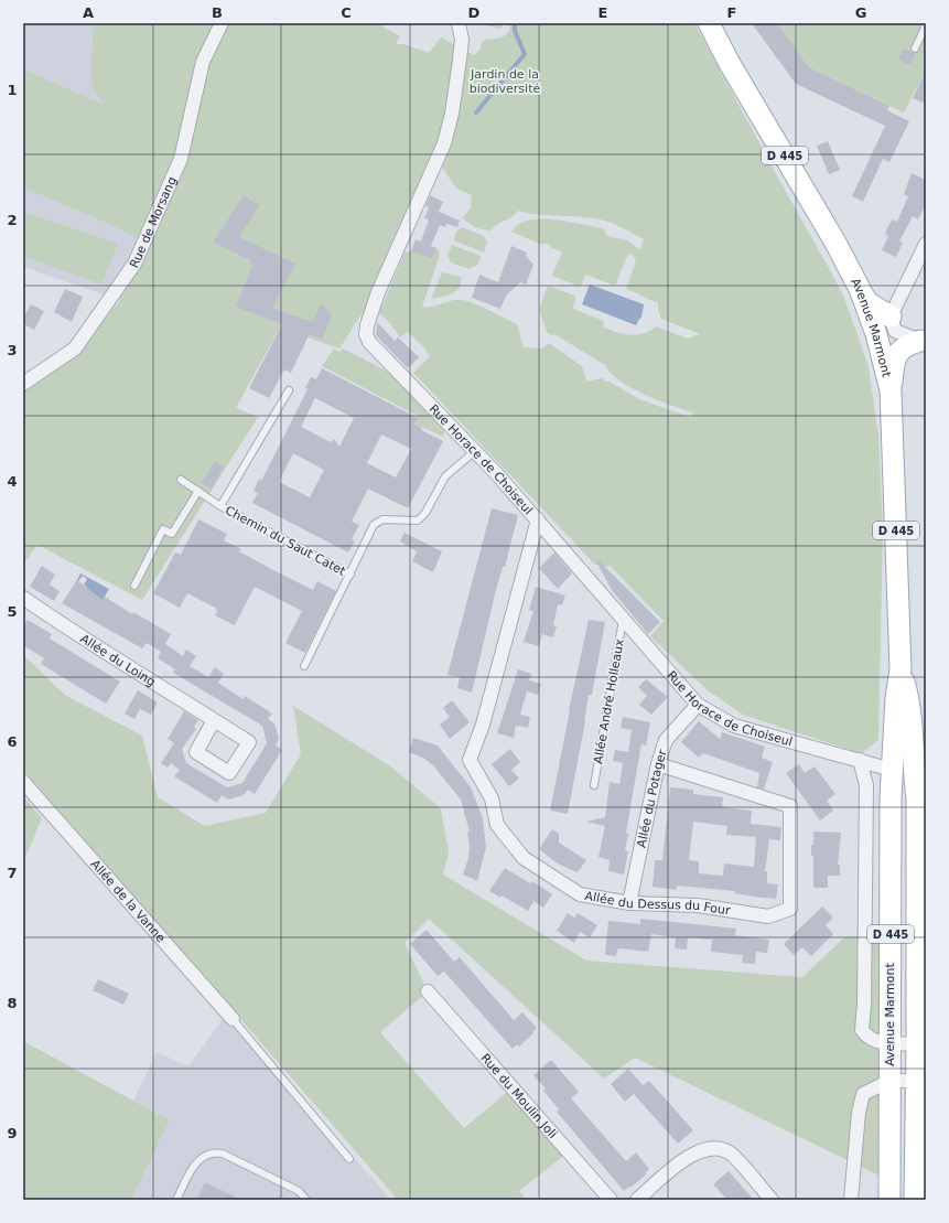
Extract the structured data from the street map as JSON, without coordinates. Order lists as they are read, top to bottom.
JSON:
{
  "streets": {
    "main road": ["D 445", "Avenue Marmont"],
    "street": [
      "Rue de Morsang",
      "Rue Horace de Choiseul",
      "Allée du Loing",
      "Allée du Potager",
      "Allée de la Vanne",
      "Allée du Dessus du Four",
      "Rue du Moulin Joli"
    ],
    "lane": ["Chemin du Saut Catet", "Allée André Holleaux"]
  },
  "crossings": [
    ["Avenue Marmont", "Rue Horace de Choiseul"],
    ["Rue Horace de Choiseul", "Chemin du Saut Catet"],
    ["Rue Horace de Choiseul", "Allée André Holleaux"],
    ["Rue Horace de Choiseul", "Allée du Potager"],
    ["Rue Horace de Choiseul", "Allée du Dessus du Four"],
    ["Allée du Potager", "Allée du Dessus du Four"]
  ],
  "parks": ["Jardin de la biodiversité"],
  "grid": {
    "columns": [
      "A",
      "B",
      "C",
      "D",
      "E",
      "F",
      "G"
    ],
    "rows": [
      "1",
      "2",
      "3",
      "4",
      "5",
      "6",
      "7",
      "8",
      "9"
    ]
  }
}
